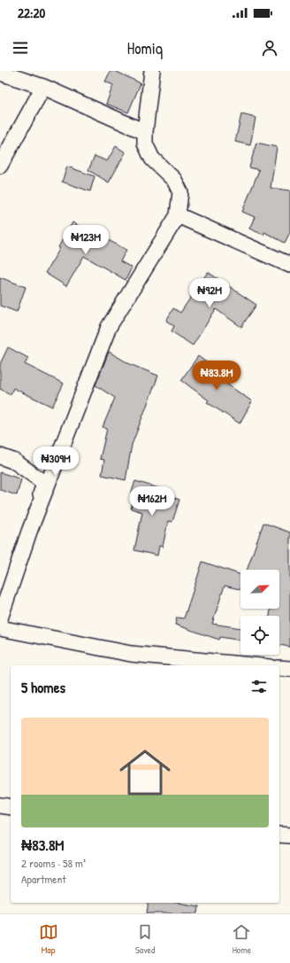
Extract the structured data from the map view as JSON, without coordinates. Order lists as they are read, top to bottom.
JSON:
{
  "north": "top right",
  "page": {
    "status": "22:20",
    "header": "Homiq",
    "price": [
      "₦123M",
      "₦92M",
      "₦83.8M",
      "₦309M",
      "₦162M"
    ],
    "heading": "5 homes",
    "list": [
      {
        "name": "₦83.8M",
        "note": "2 rooms · 58 m² · Apartment"
      }
    ],
    "tabs": ["Map", "Saved", "Home"]
  }
}
